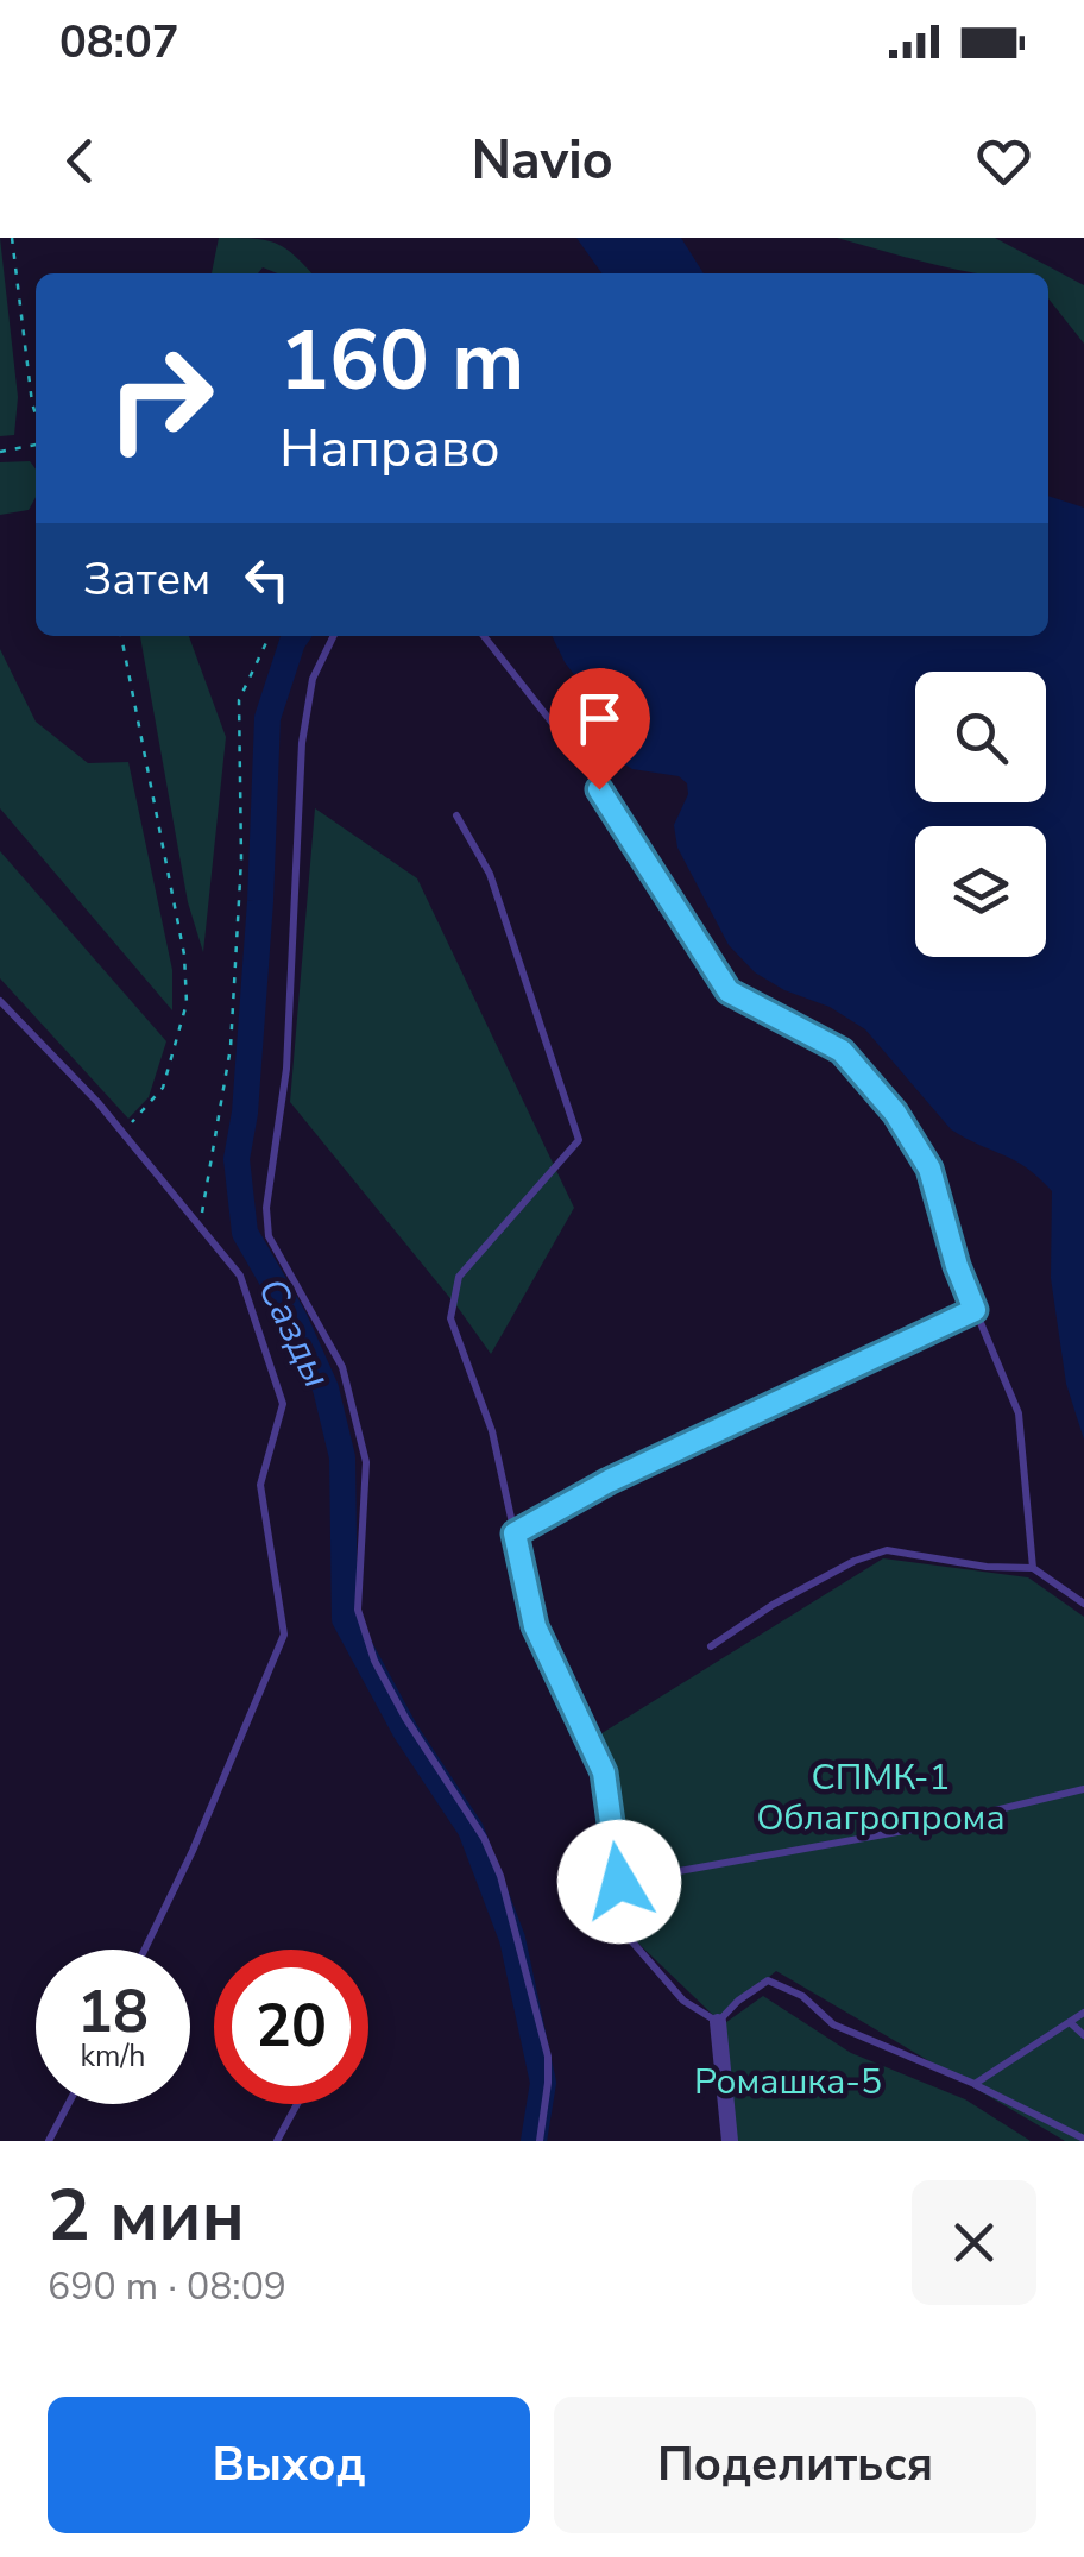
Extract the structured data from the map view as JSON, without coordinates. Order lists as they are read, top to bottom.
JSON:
{
  "water": ["Сазды"],
  "parks": ["СПМК-1 Облагропрома", "Ромашка-5"],
  "page": {
    "status": "08:07",
    "header": "Navio",
    "turn": ["160 m", "Направо"],
    "then": "Затем",
    "speed": "18 km/h",
    "limit": "20",
    "heading": ["2 мин", "690 m · 08:09"],
    "buttons": ["Выход", "Поделиться"]
  }
}
